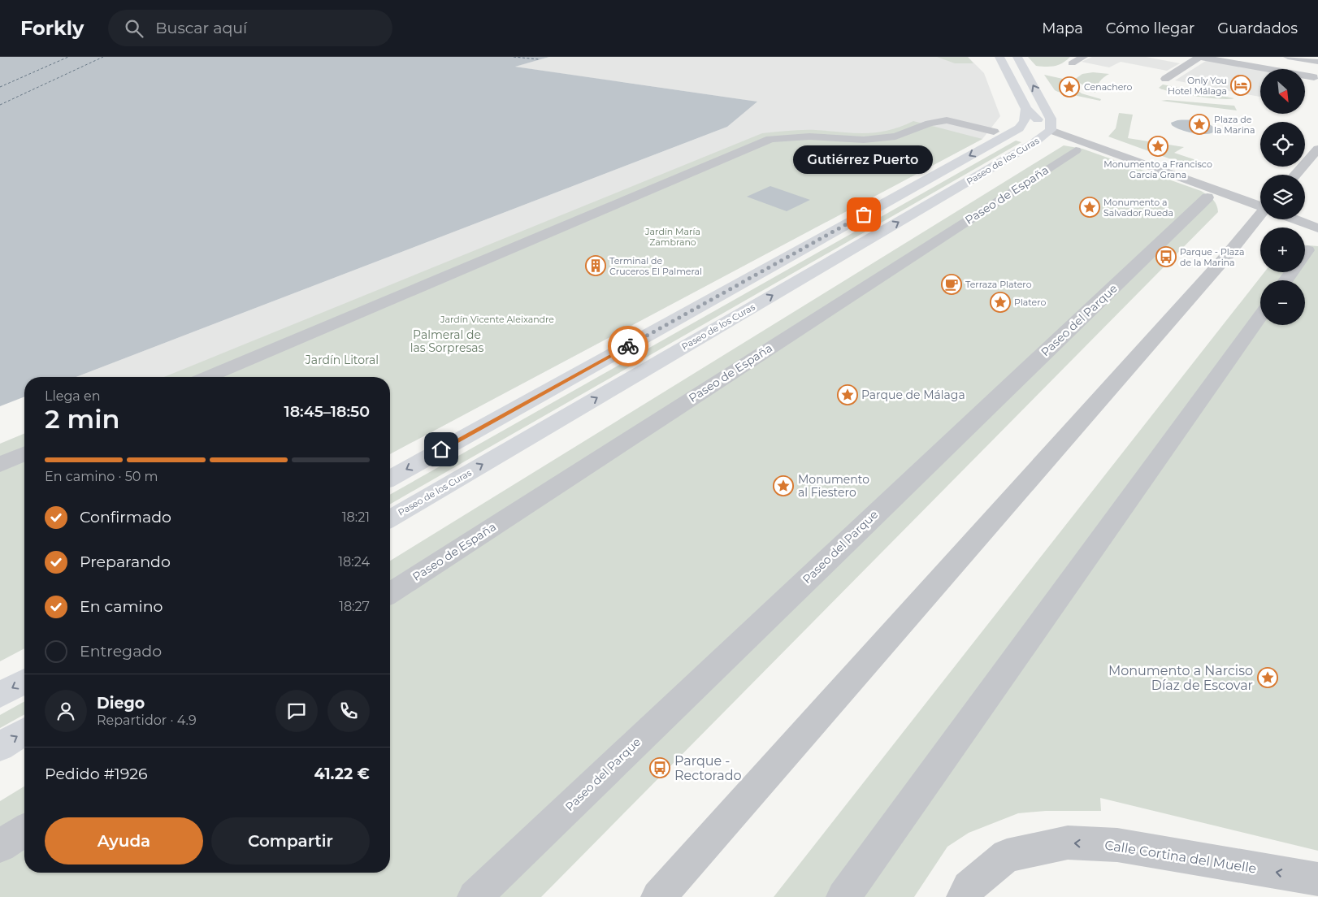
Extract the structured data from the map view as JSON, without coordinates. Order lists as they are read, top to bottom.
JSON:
{
  "streets": {
    "main road": ["Paseo de los Curas"],
    "street": ["Paseo de España", "Paseo del Parque", "Calle Cortina del Muelle"]
  },
  "one_way": ["Calle Cortina del Muelle"],
  "parks": [
    "Jardín María Zambrano",
    "Jardín Vicente Aleixandre",
    "Palmeral de las Sorpresas",
    "Jardín Litoral"
  ],
  "places": {
    "hotel": ["Only You Hotel Málaga"],
    "place": [
      "Cenachero",
      "Plaza de la Marina",
      "Monumento a Francisco García Grana",
      "Monumento a Salvador Rueda",
      "Platero",
      "Parque de Málaga",
      "Monumento al Fiestero",
      "Monumento a Narciso Díaz de Escovar"
    ],
    "other": ["Gutiérrez Puerto"],
    "bus stop": ["Parque - Plaza de la Marina", "Parque - Rectorado"],
    "building": ["Terminal de Cruceros El Palmeral"],
    "cafe": ["Terraza Platero"]
  },
  "north": "bottom right",
  "page": {
    "header": "Forkly",
    "search": "Buscar aquí",
    "nav": ["Mapa", "Cómo llegar", "Guardados"],
    "map_buttons": ["+", "−"],
    "bubble": "Gutiérrez Puerto",
    "heading": ["2 min", "Llega en", "18:45–18:50"],
    "panel": [
      "Diego",
      "Repartidor · 4.9",
      "Pedido #1926",
      "41.22 €"
    ],
    "bar": "En camino · 50 m",
    "list": [
      ["Confirmado", "18:21"],
      ["Preparando", "18:24"],
      ["En camino", "18:27"],
      "Entregado"
    ],
    "buttons": ["Ayuda", "Compartir"]
  }
}
